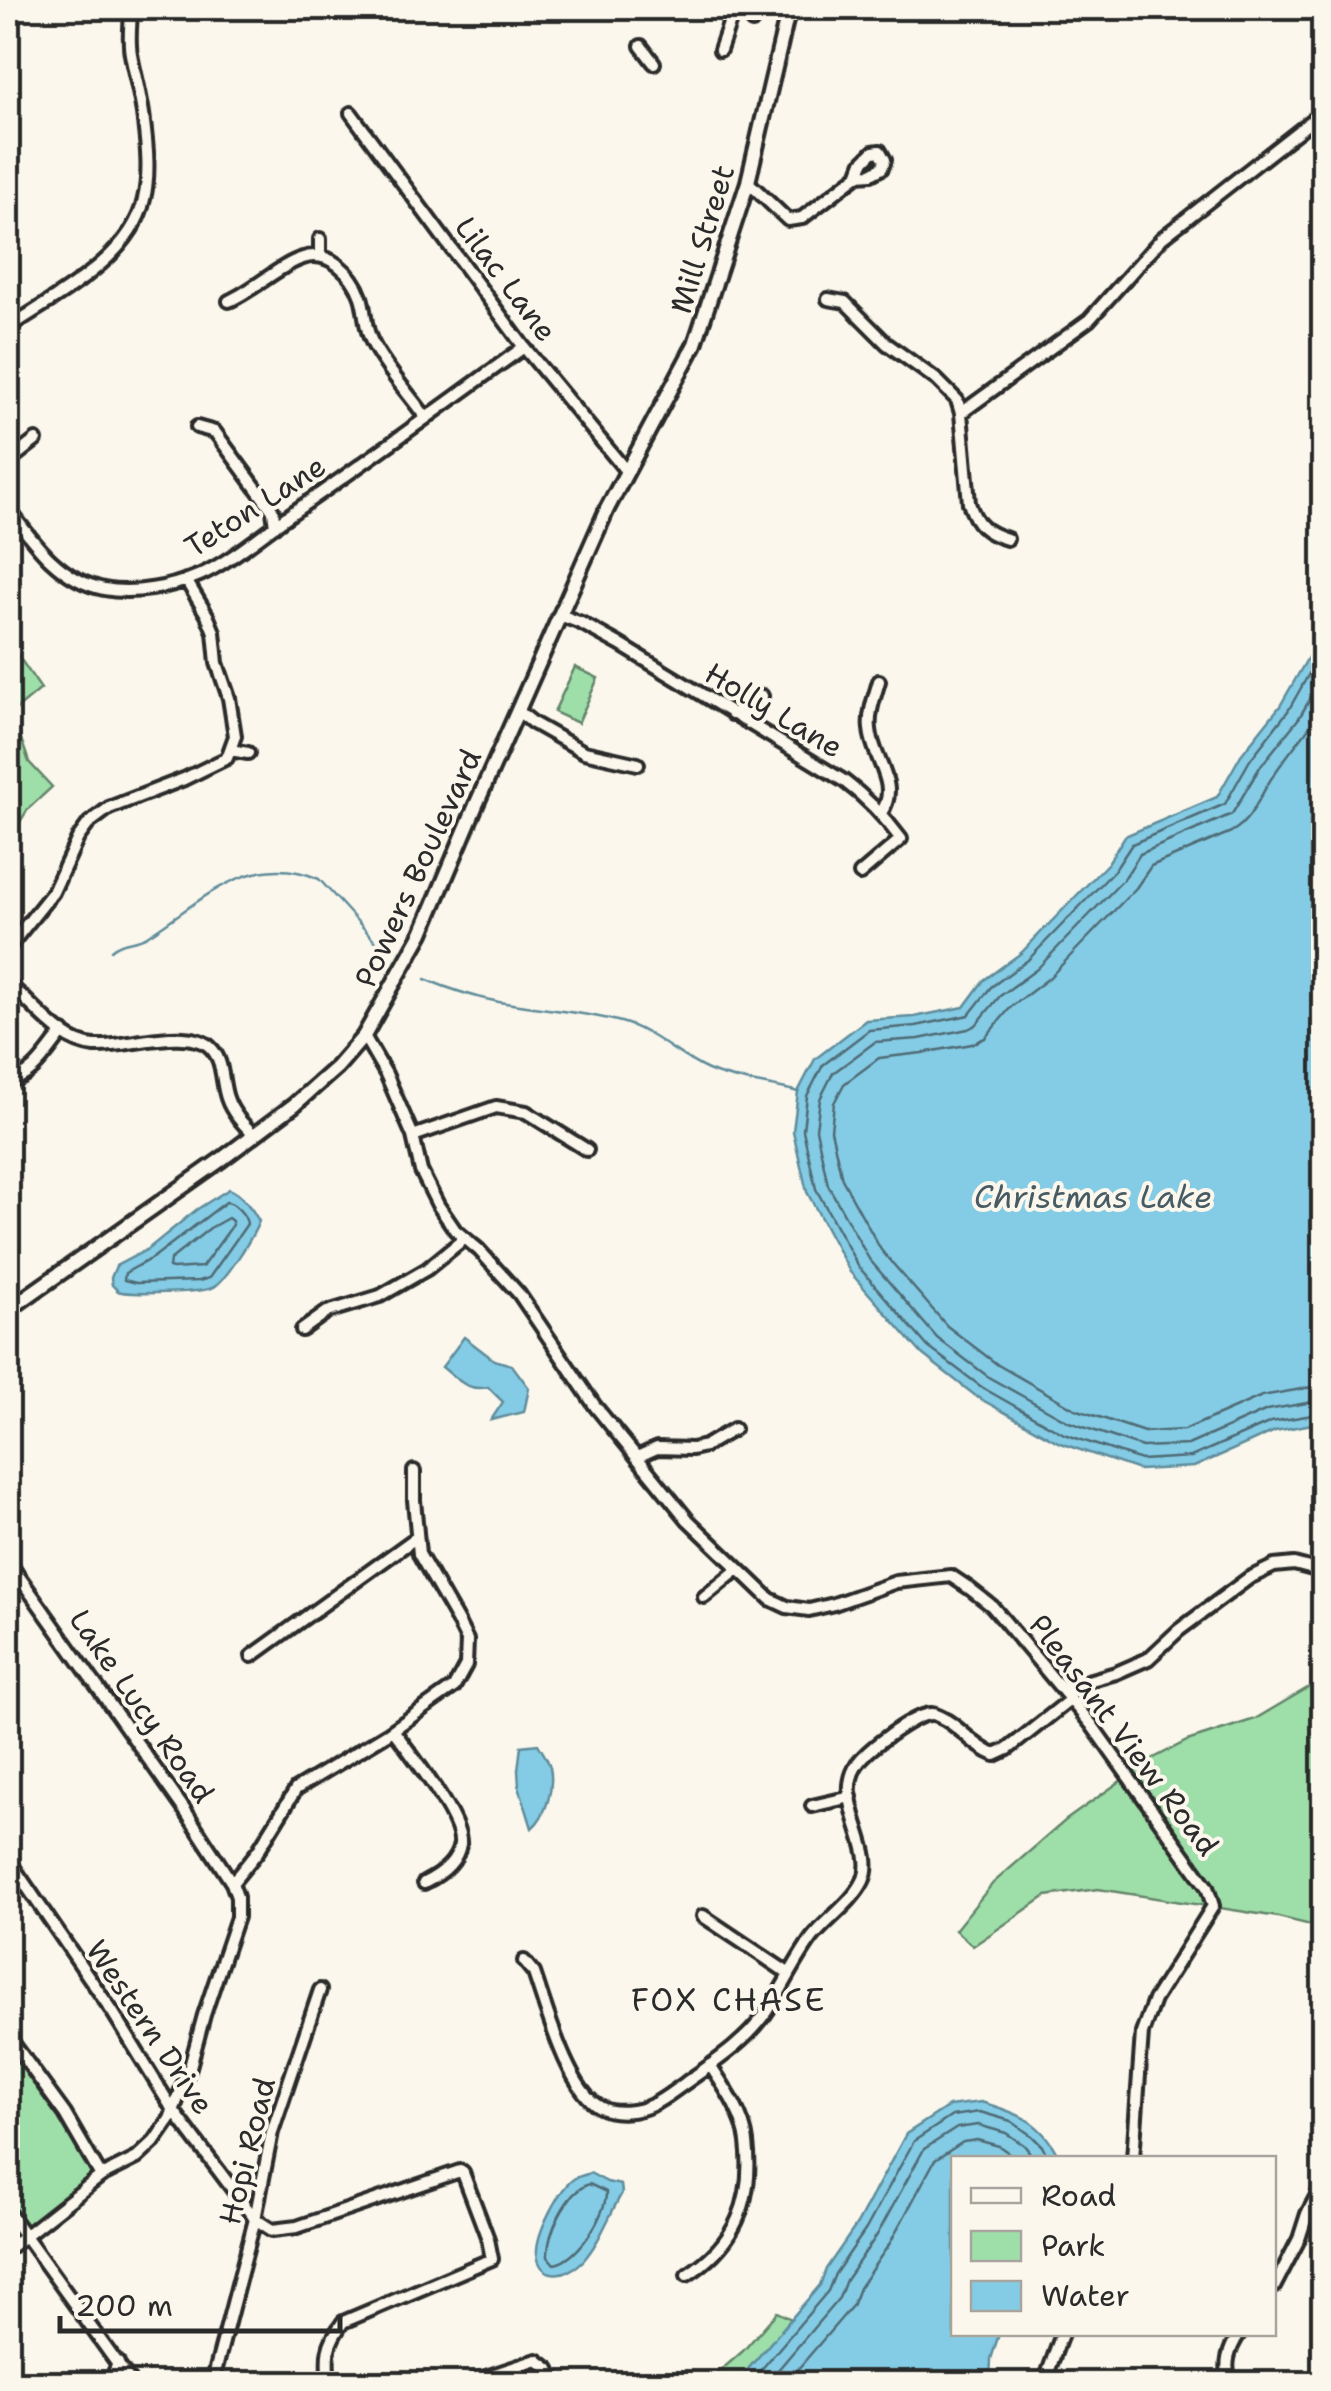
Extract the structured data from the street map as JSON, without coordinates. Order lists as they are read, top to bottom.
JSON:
{
  "streets": {
    "main road": ["Mill Street", "Powers Boulevard"],
    "street": [
      "Lilac Lane",
      "Teton Lane",
      "Holly Lane",
      "Lake Lucy Road",
      "Pleasant View Road",
      "Western Drive",
      "Hopi Road"
    ]
  },
  "crossings": [
    ["Mill Street", "Lilac Lane"],
    ["Mill Street", "Powers Boulevard"],
    ["Lilac Lane", "Teton Lane"],
    ["Lilac Lane", "Powers Boulevard"],
    ["Holly Lane", "Powers Boulevard"],
    ["Powers Boulevard", "Pleasant View Road"],
    ["Western Drive", "Hopi Road"]
  ],
  "districts": ["FOX CHASE"],
  "water": ["Christmas Lake"],
  "legend": ["Road", "Park", "Water"],
  "scale_bar": "200 m"
}
